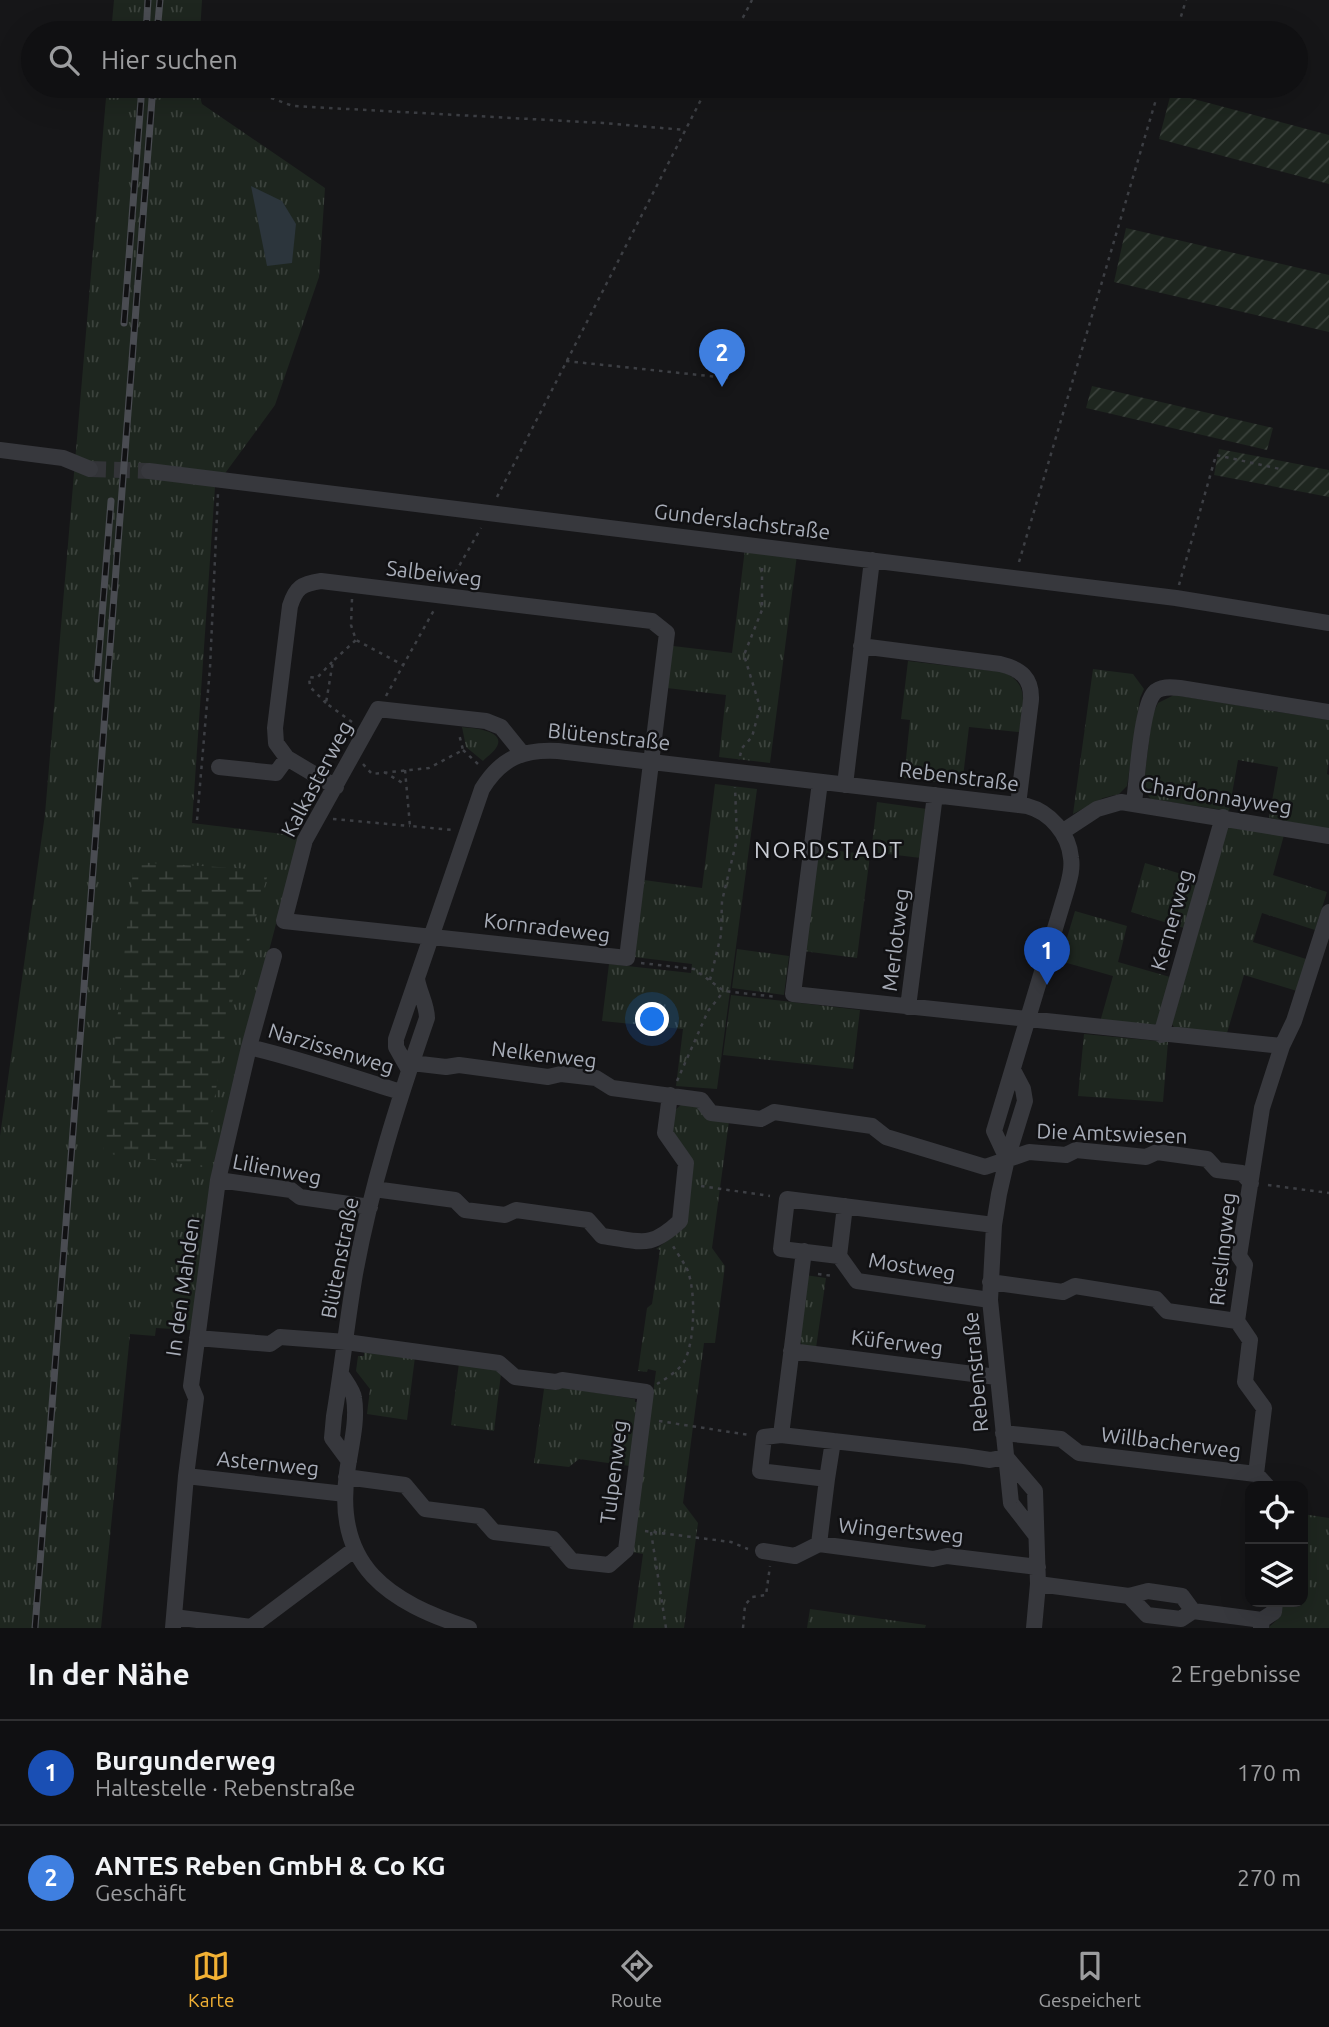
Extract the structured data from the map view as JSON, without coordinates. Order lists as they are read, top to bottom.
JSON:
{
  "streets": {
    "street": [
      "Gunderslachstraße",
      "Salbeiweg",
      "Blütenstraße",
      "Rebenstraße",
      "Kalkasterweg",
      "Chardonnayweg",
      "Kernerweg",
      "Kornradeweg",
      "Merlotweg",
      "Narzissenweg",
      "Nelkenweg",
      "Die Amtswiesen",
      "Lilienweg",
      "Rieslingweg",
      "Mostweg",
      "In den Mahden",
      "Küferweg",
      "Willbacherweg",
      "Asternweg",
      "Tulpenweg",
      "Wingertsweg"
    ]
  },
  "crossings": [
    ["Salbeiweg", "Blütenstraße"],
    ["Salbeiweg", "Kornradeweg"],
    ["Blütenstraße", "Rebenstraße"],
    ["Blütenstraße", "Kalkasterweg"],
    ["Blütenstraße", "Kornradeweg"],
    ["Blütenstraße", "Narzissenweg"],
    ["Blütenstraße", "Nelkenweg"],
    ["Blütenstraße", "Lilienweg"],
    ["Blütenstraße", "Asternweg"],
    ["Blütenstraße", "Tulpenweg"],
    ["Rebenstraße", "Chardonnayweg"],
    ["Rebenstraße", "Merlotweg"],
    ["Rebenstraße", "Die Amtswiesen"],
    ["Rebenstraße", "Mostweg"],
    ["Rebenstraße", "Küferweg"],
    ["Rebenstraße", "Willbacherweg"],
    ["Rebenstraße", "Wingertsweg"],
    ["Kalkasterweg", "Kornradeweg"],
    ["Chardonnayweg", "Kernerweg"],
    ["Narzissenweg", "In den Mahden"],
    ["Nelkenweg", "Die Amtswiesen"],
    ["Die Amtswiesen", "Rieslingweg"],
    ["Lilienweg", "In den Mahden"],
    ["Rieslingweg", "Willbacherweg"],
    ["In den Mahden", "Asternweg"],
    ["In den Mahden", "Tulpenweg"]
  ],
  "districts": ["NORDSTADT"],
  "page": {
    "search": "Hier suchen",
    "pins": ["2", "1"],
    "heading": ["In der Nähe", "2 Ergebnisse"],
    "list": [
      {
        "mark": "1",
        "name": "Burgunderweg",
        "note": "Haltestelle · Rebenstraße",
        "value": "170 m"
      },
      {
        "mark": "2",
        "name": "ANTES Reben GmbH & Co KG",
        "note": "Geschäft",
        "value": "270 m"
      }
    ],
    "nav": ["Karte", "Route", "Gespeichert"]
  }
}
